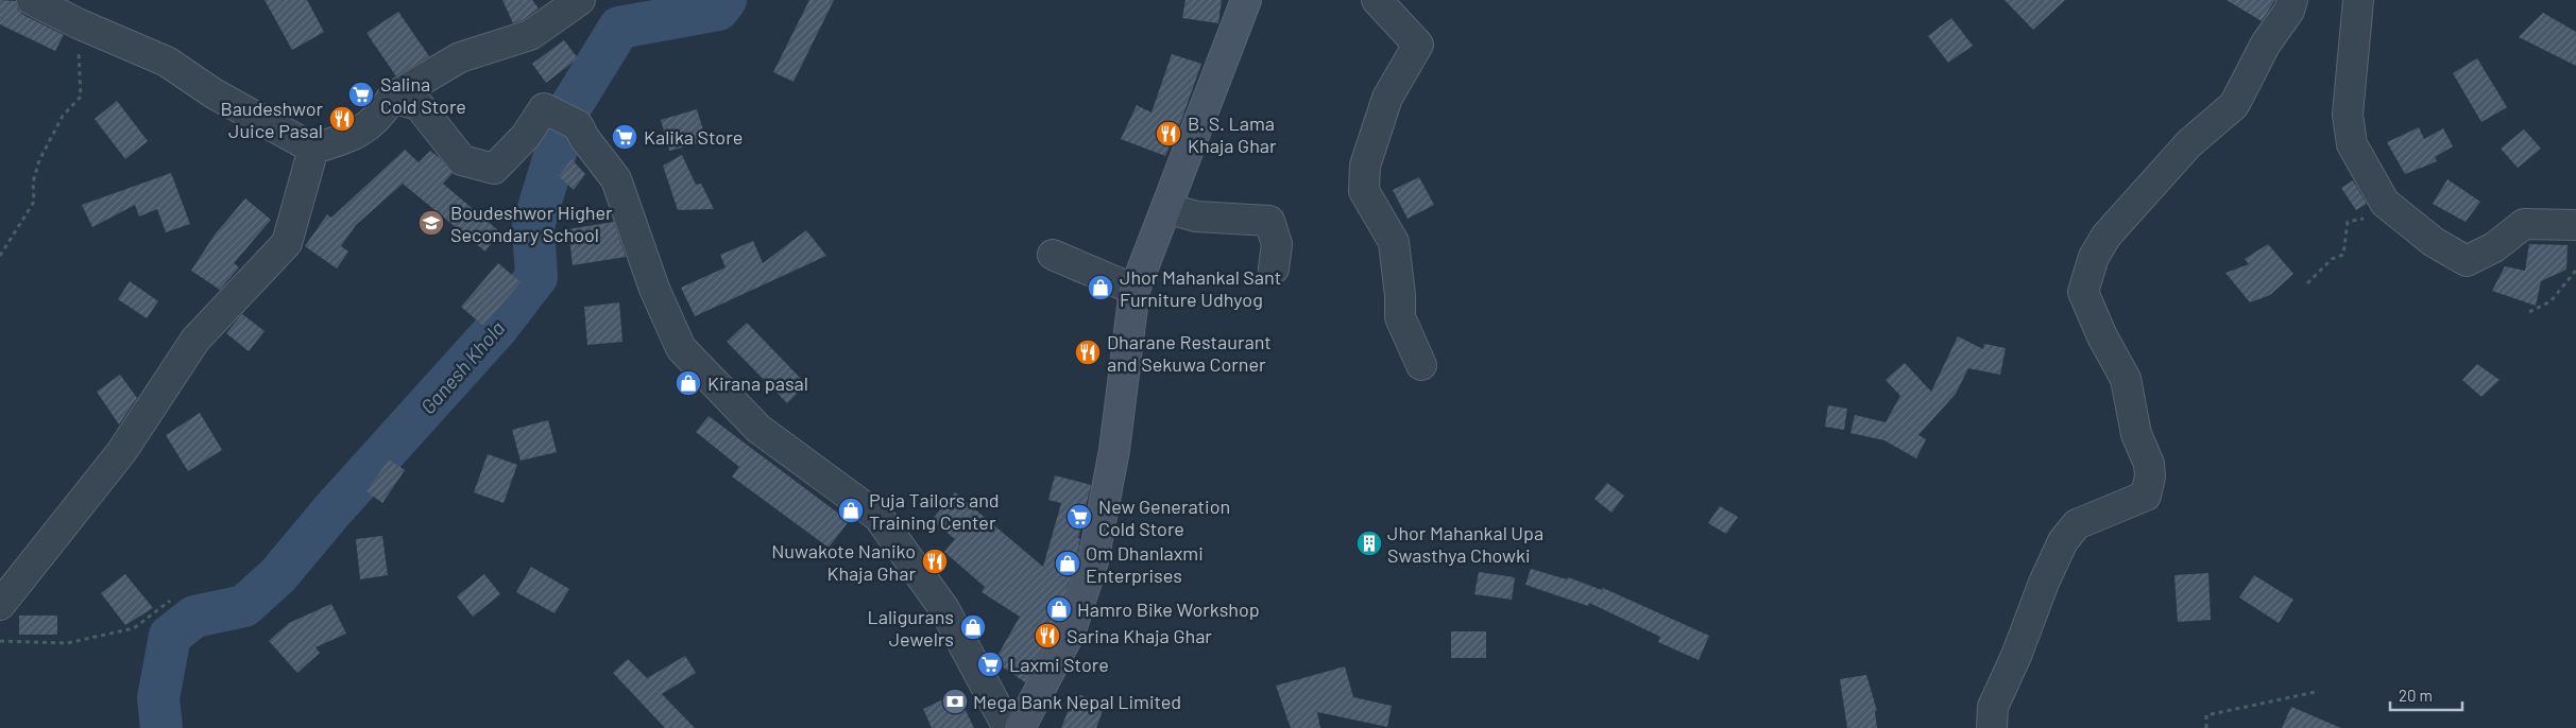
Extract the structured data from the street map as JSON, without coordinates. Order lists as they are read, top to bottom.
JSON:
{
  "water": ["Ganesh Khola"],
  "places": {
    "supermarket": [
      "Salina Cold Store",
      "Kalika Store",
      "New Generation Cold Store",
      "Laxmi Store"
    ],
    "restaurant": [
      "Baudeshwor Juice Pasal",
      "B. S. Lama Khaja Ghar",
      "Dharane Restaurant and Sekuwa Corner",
      "Nuwakote Naniko Khaja Ghar",
      "Sarina Khaja Ghar"
    ],
    "school or university": ["Boudeshwor Higher Secondary School"],
    "shop": [
      "Jhor Mahankal Sant Furniture Udhyog",
      "Kirana pasal",
      "Puja Tailors and Training Center",
      "Om Dhanlaxmi Enterprises",
      "Hamro Bike Workshop",
      "Laligurans Jewelrs"
    ],
    "building": ["Jhor Mahankal Upa Swasthya Chowki"],
    "bank": ["Mega Bank Nepal Limited"]
  },
  "scale_bar": "20 m"
}
